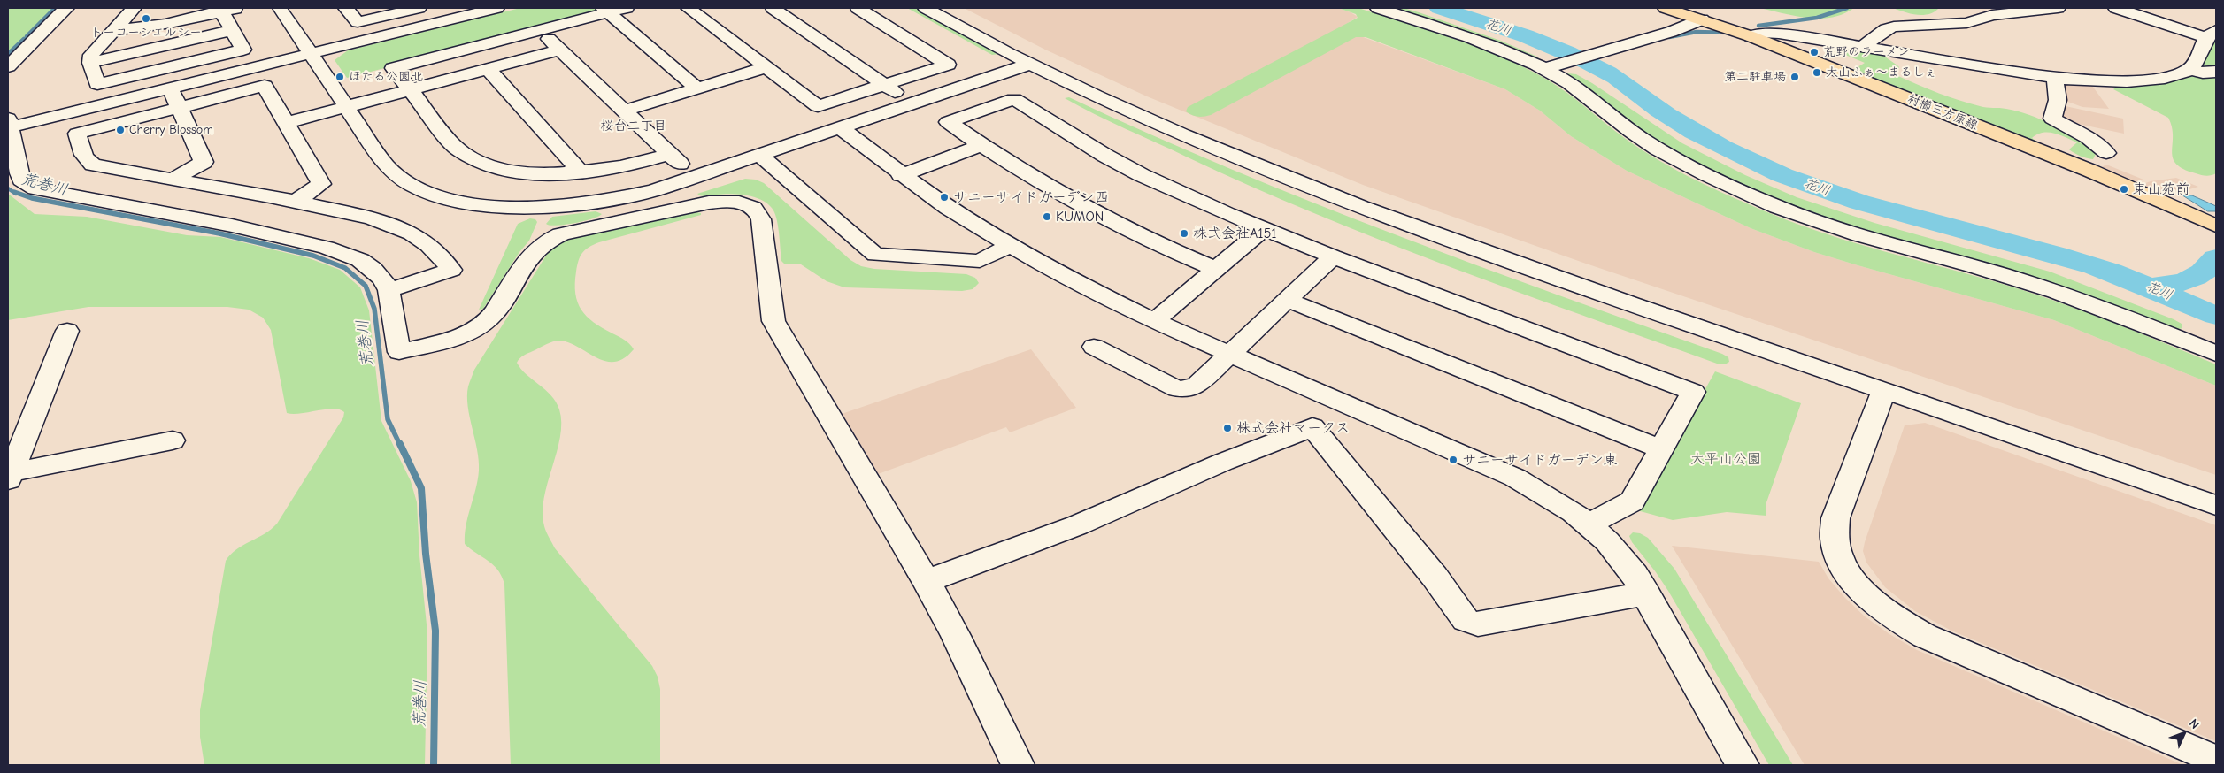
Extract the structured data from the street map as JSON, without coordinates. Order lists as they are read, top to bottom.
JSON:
{
  "streets": {
    "main road": ["村櫛三方原線"]
  },
  "districts": ["桜台二丁目"],
  "water": ["花川", "荒巻川"],
  "parks": ["大平山公園"],
  "places": [
    "トーコーシエルシー",
    "荒野のラーメン",
    "大山ふぁ～まるしぇ",
    "ほたる公園北",
    "第二駐車場",
    "Cherry Blossom",
    "東山苑前",
    "サニーサイドガーデン西",
    "KUMON",
    "株式会社A151",
    "株式会社マークス",
    "サニーサイドガーデン東"
  ],
  "north": "top right"
}
